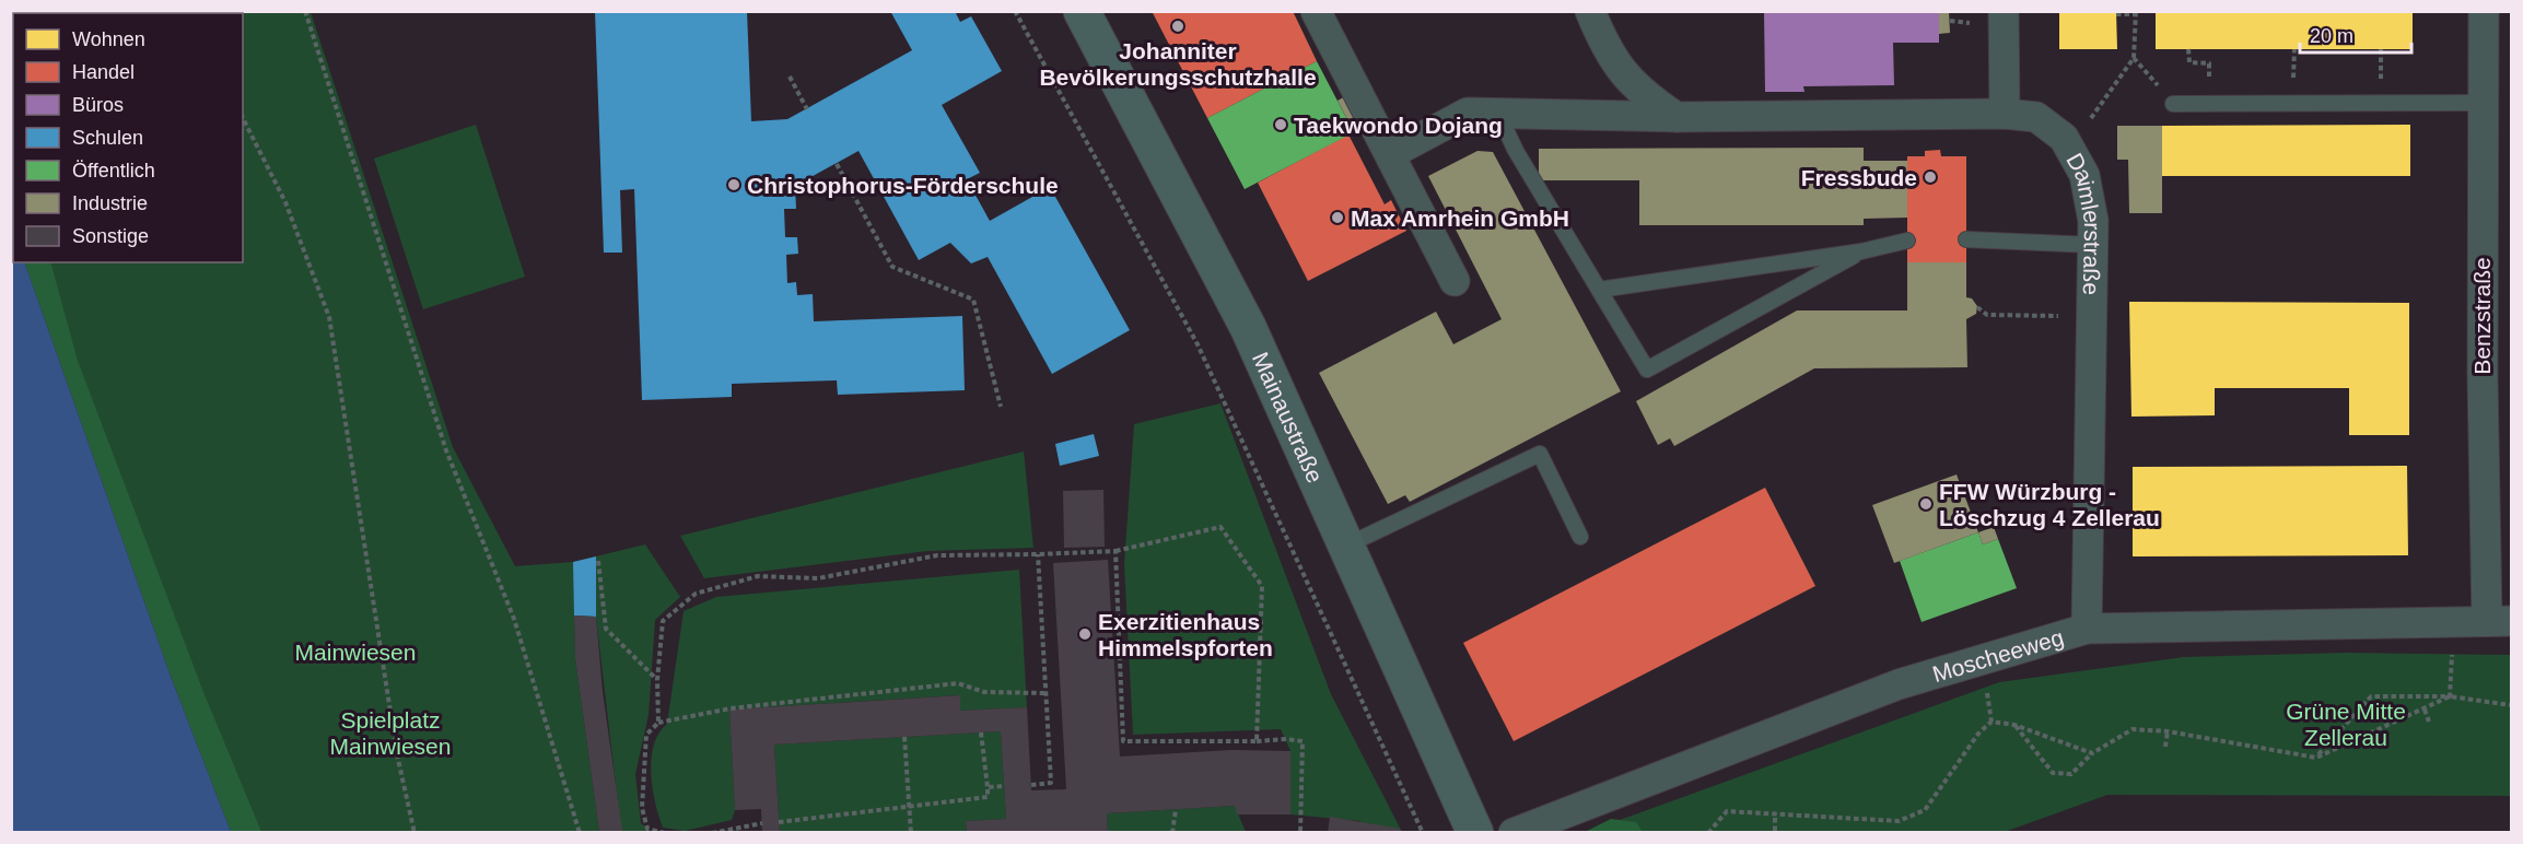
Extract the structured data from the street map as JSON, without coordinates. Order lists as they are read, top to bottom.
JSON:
{
  "streets": {
    "main road": ["Mainaustraße"],
    "street": ["Daimlerstraße", "Benzstraße", "Moscheeweg"]
  },
  "crossings": [
    ["Daimlerstraße", "Moscheeweg"],
    ["Benzstraße", "Moscheeweg"]
  ],
  "parks": ["Mainwiesen", "Grüne Mitte Zellerau", "Spielplatz Mainwiesen"],
  "places": [
    "Johanniter Bevölkerungsschutzhalle",
    "Taekwondo Dojang",
    "Fressbude",
    "Christophorus-Förderschule",
    "Max Amrhein GmbH",
    "FFW Würzburg - Löschzug 4 Zellerau",
    "Exerzitienhaus Himmelspforten"
  ],
  "legend": [
    "Wohnen",
    "Handel",
    "Büros",
    "Schulen",
    "Öffentlich",
    "Industrie",
    "Sonstige"
  ],
  "scale_bar": "20 m"
}
